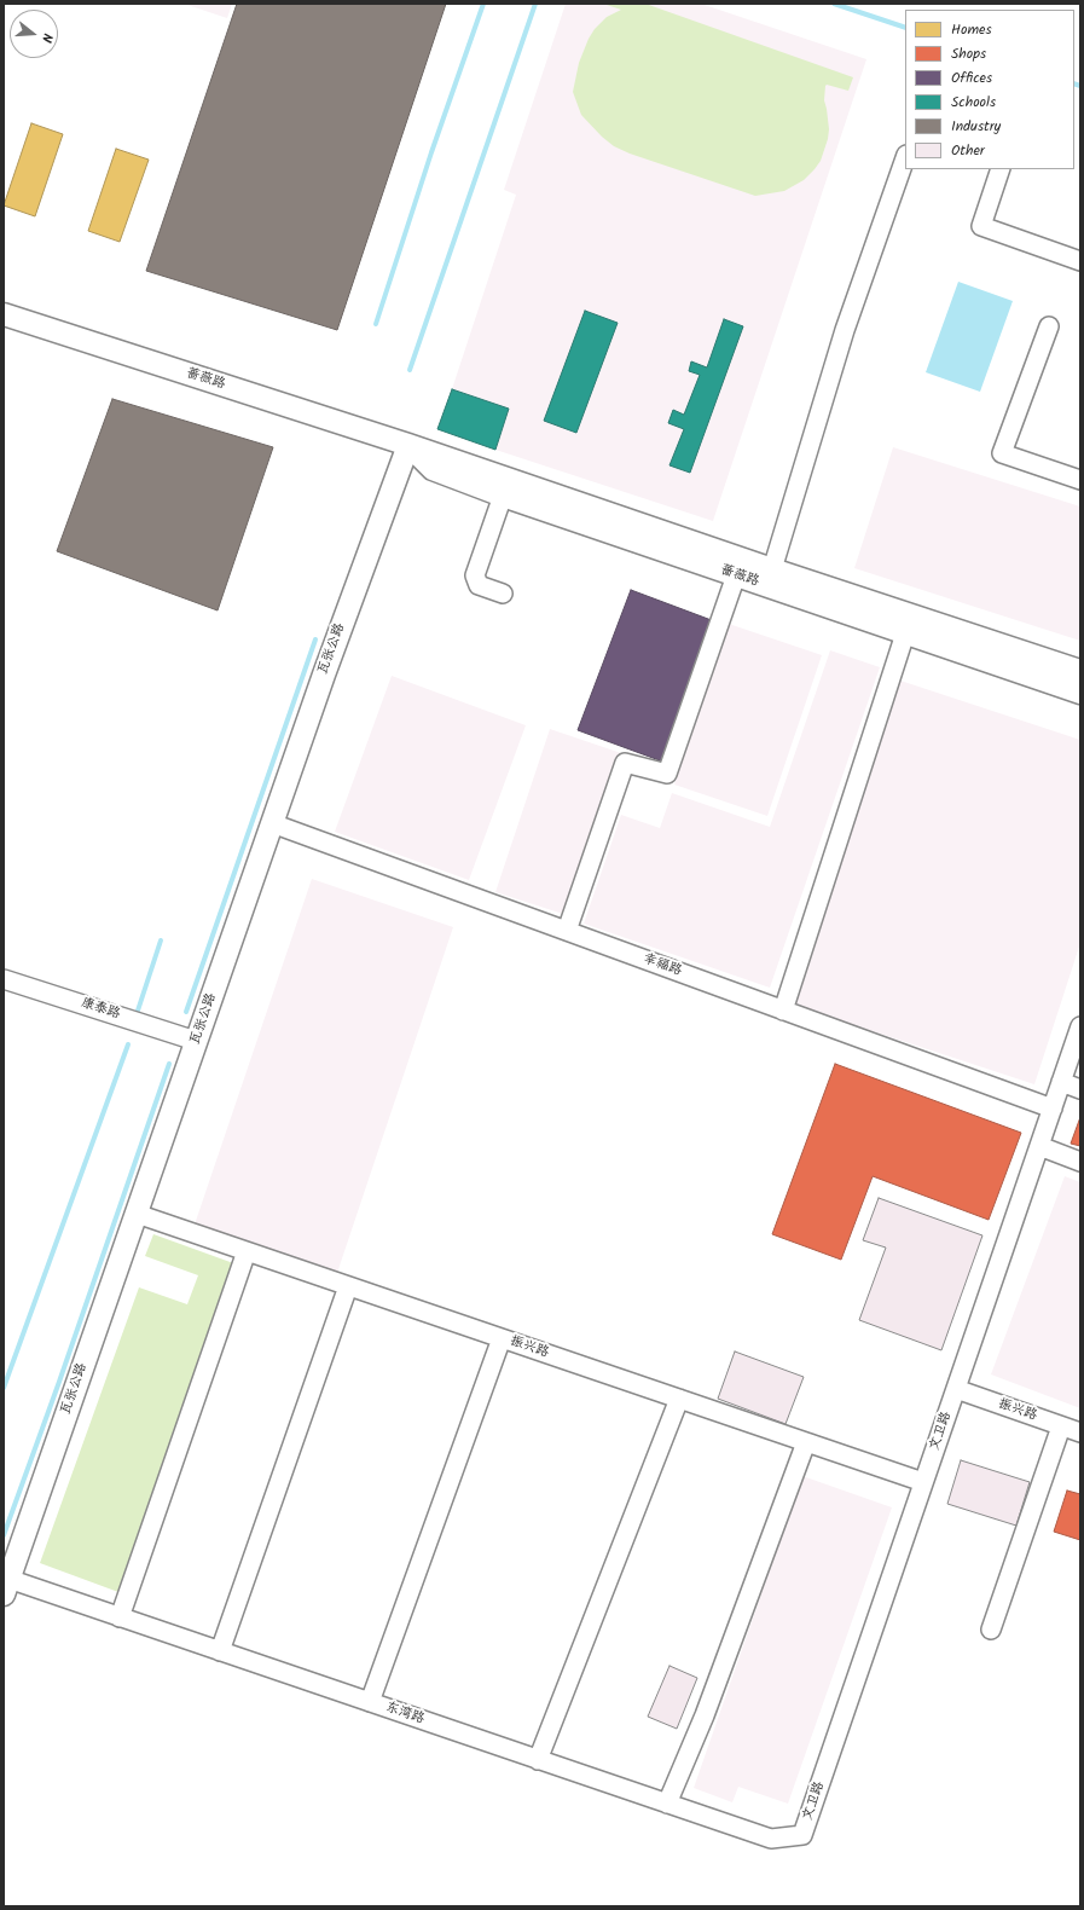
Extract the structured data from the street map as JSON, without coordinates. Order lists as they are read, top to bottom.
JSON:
{
  "streets": {
    "main road": ["蔷薇路", "瓦张公路"],
    "street": [
      "幸福路",
      "康泰路",
      "振兴路",
      "文卫路",
      "东湾路"
    ]
  },
  "crossings": [
    ["蔷薇路", "瓦张公路"],
    ["瓦张公路", "幸福路"],
    ["瓦张公路", "康泰路"],
    ["瓦张公路", "振兴路"],
    ["瓦张公路", "东湾路"],
    ["幸福路", "文卫路"],
    ["振兴路", "文卫路"],
    ["文卫路", "东湾路"]
  ],
  "legend": [
    "Homes",
    "Shops",
    "Offices",
    "Schools",
    "Industry",
    "Other"
  ],
  "north": "right"
}
